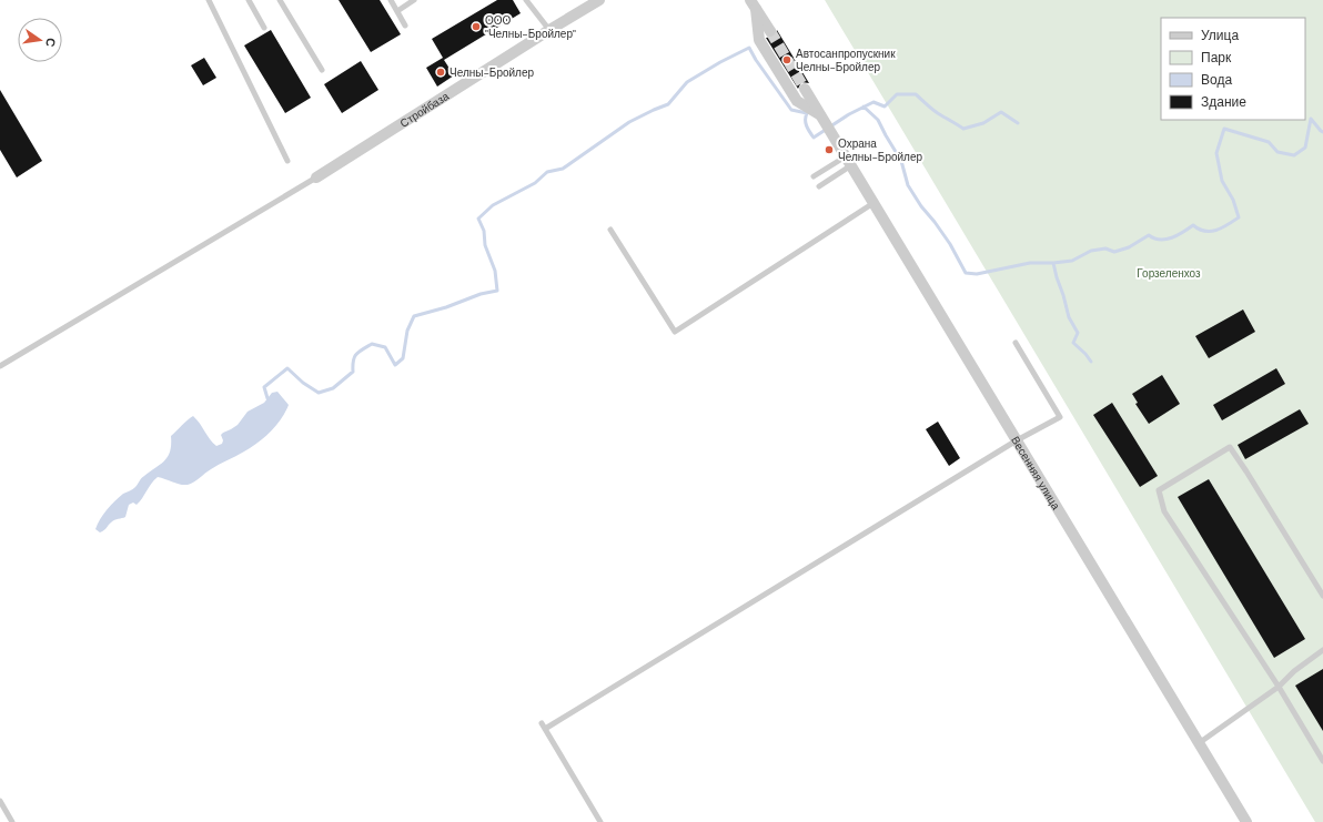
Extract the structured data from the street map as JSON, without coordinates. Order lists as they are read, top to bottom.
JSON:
{
  "streets": {
    "street": ["Стройбаза", "Весенняя улица"]
  },
  "parks": ["Горзеленхоз"],
  "places": [
    "ООО \"Челны-Бройлер\"",
    "Автосанпропускник Челны-Бройлер",
    "Челны-Бройлер",
    "Охрана Челны-Бройлер"
  ],
  "legend": [
    "Улица",
    "Парк",
    "Вода",
    "Здание"
  ],
  "north": "right"
}
